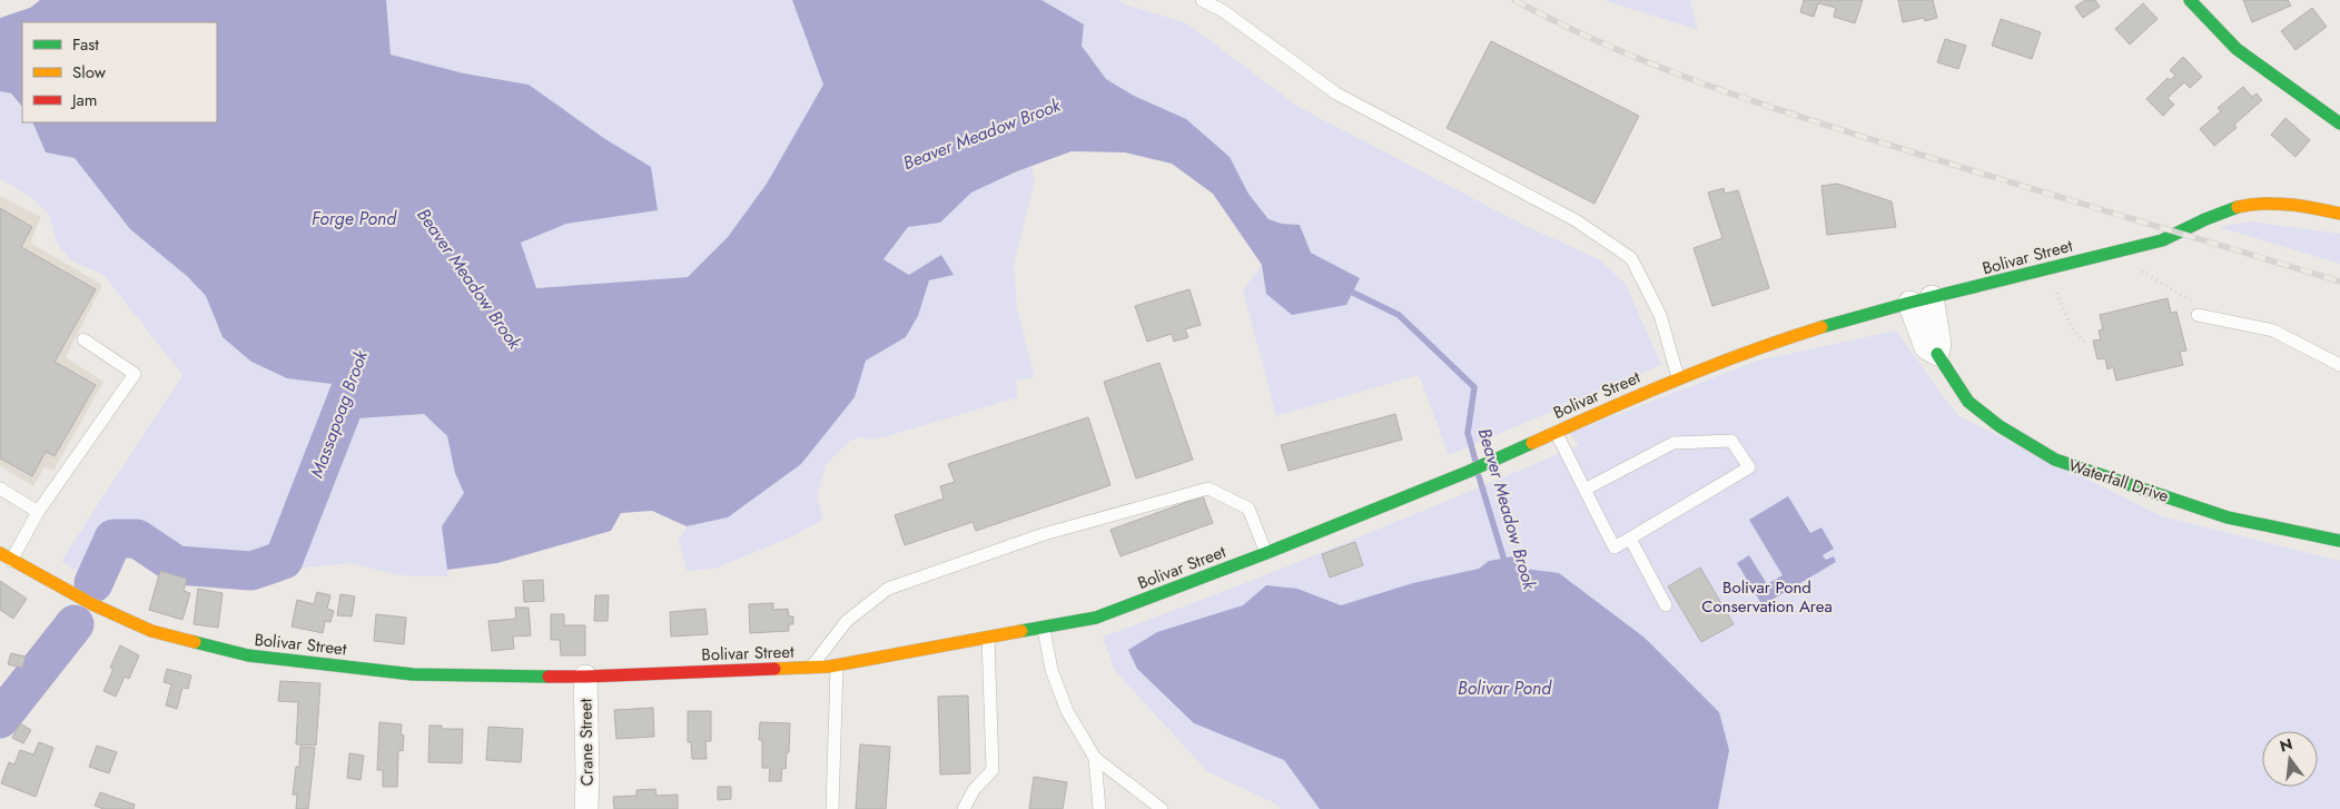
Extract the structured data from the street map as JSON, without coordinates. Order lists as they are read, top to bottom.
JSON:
{
  "streets": {
    "street": ["Bolivar Street", "Waterfall Drive", "Crane Street"]
  },
  "crossings": [
    ["Bolivar Street", "Waterfall Drive"],
    ["Bolivar Street", "Crane Street"]
  ],
  "water": [
    "Beaver Meadow Brook",
    "Forge Pond",
    "Massapoag Brook",
    "Bolivar Pond"
  ],
  "parks": ["Bolivar Pond Conservation Area"],
  "legend": ["Fast", "Slow", "Jam"],
  "north": "top"
}
